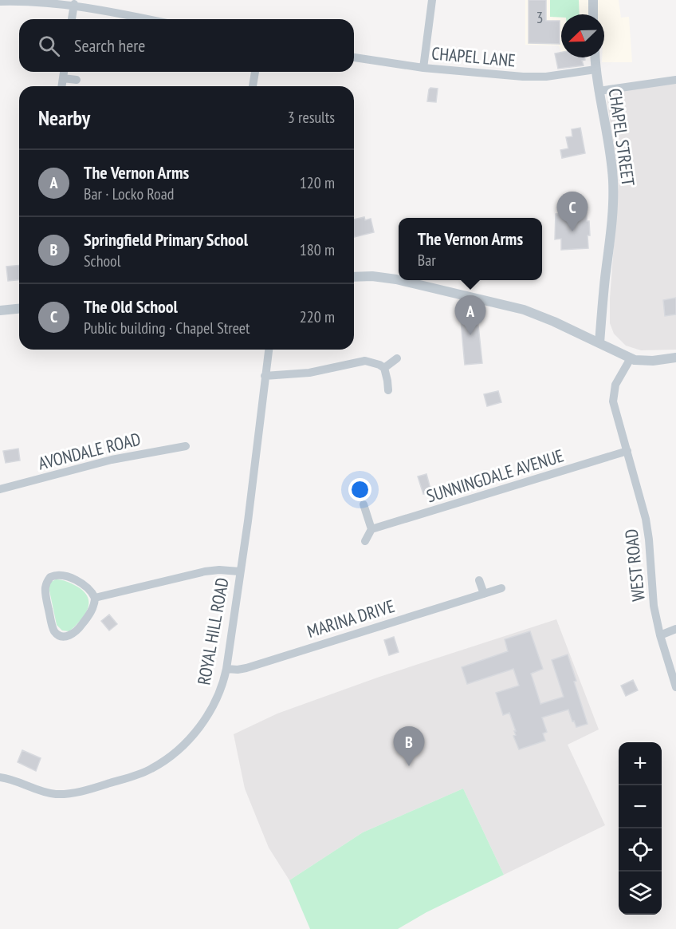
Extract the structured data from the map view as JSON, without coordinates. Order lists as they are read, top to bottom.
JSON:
{
  "streets": {
    "street": [
      "CHAPEL LANE",
      "CHAPEL STREET",
      "AVONDALE ROAD",
      "SUNNINGDALE AVENUE",
      "WEST ROAD",
      "MARINA DRIVE",
      "ROYAL HILL ROAD"
    ]
  },
  "crossings": [
    ["CHAPEL LANE", "CHAPEL STREET"],
    ["SUNNINGDALE AVENUE", "WEST ROAD"],
    ["MARINA DRIVE", "ROYAL HILL ROAD"]
  ],
  "house_numbers": ["3"],
  "north": "bottom left",
  "page": {
    "search": "Search here",
    "heading": ["Nearby", "3 results"],
    "list": [
      {
        "mark": "A",
        "name": "The Vernon Arms",
        "note": "Bar · Locko Road",
        "value": "120 m"
      },
      {
        "mark": "B",
        "name": "Springfield Primary School",
        "note": "School",
        "value": "180 m"
      },
      {
        "mark": "C",
        "name": "The Old School",
        "note": "Public building · Chapel Street",
        "value": "220 m"
      }
    ],
    "pins": ["C", "A", "B"],
    "popup": ["The Vernon Arms", "Bar"],
    "map_buttons": ["+", "−"]
  }
}
